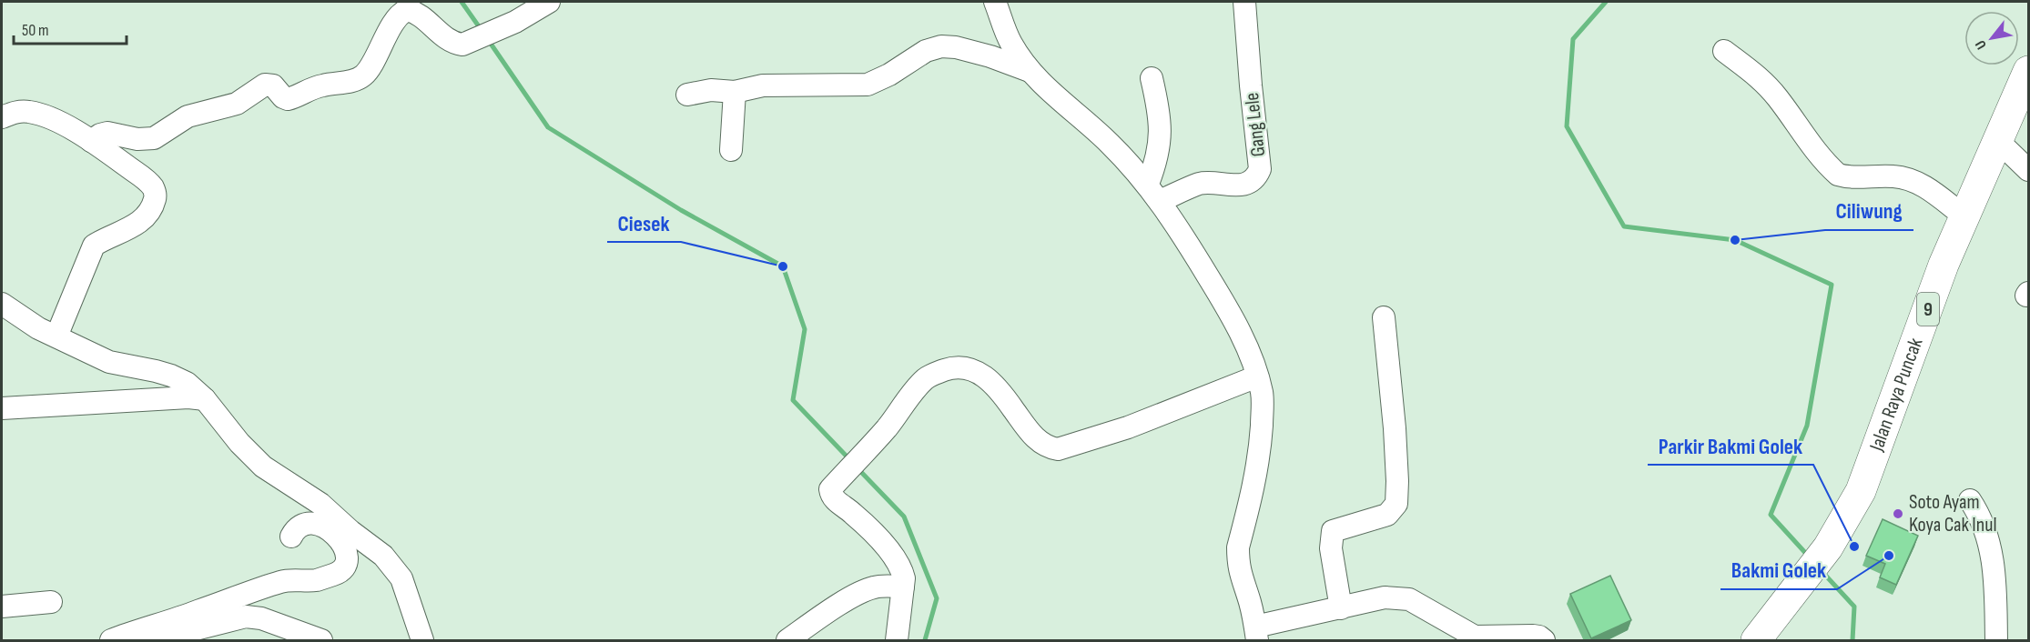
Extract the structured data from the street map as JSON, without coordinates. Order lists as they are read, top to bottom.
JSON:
{
  "streets": {
    "highway": ["9", "Jalan Raya Puncak"],
    "street": ["Gang Lele"]
  },
  "places": [
    "Ciliwung",
    "Ciesek",
    "Soto Ayam Koya Cak Inul",
    "Parkir Bakmi Golek",
    "Bakmi Golek"
  ],
  "scale_bar": "50 m",
  "north": "bottom left"
}
